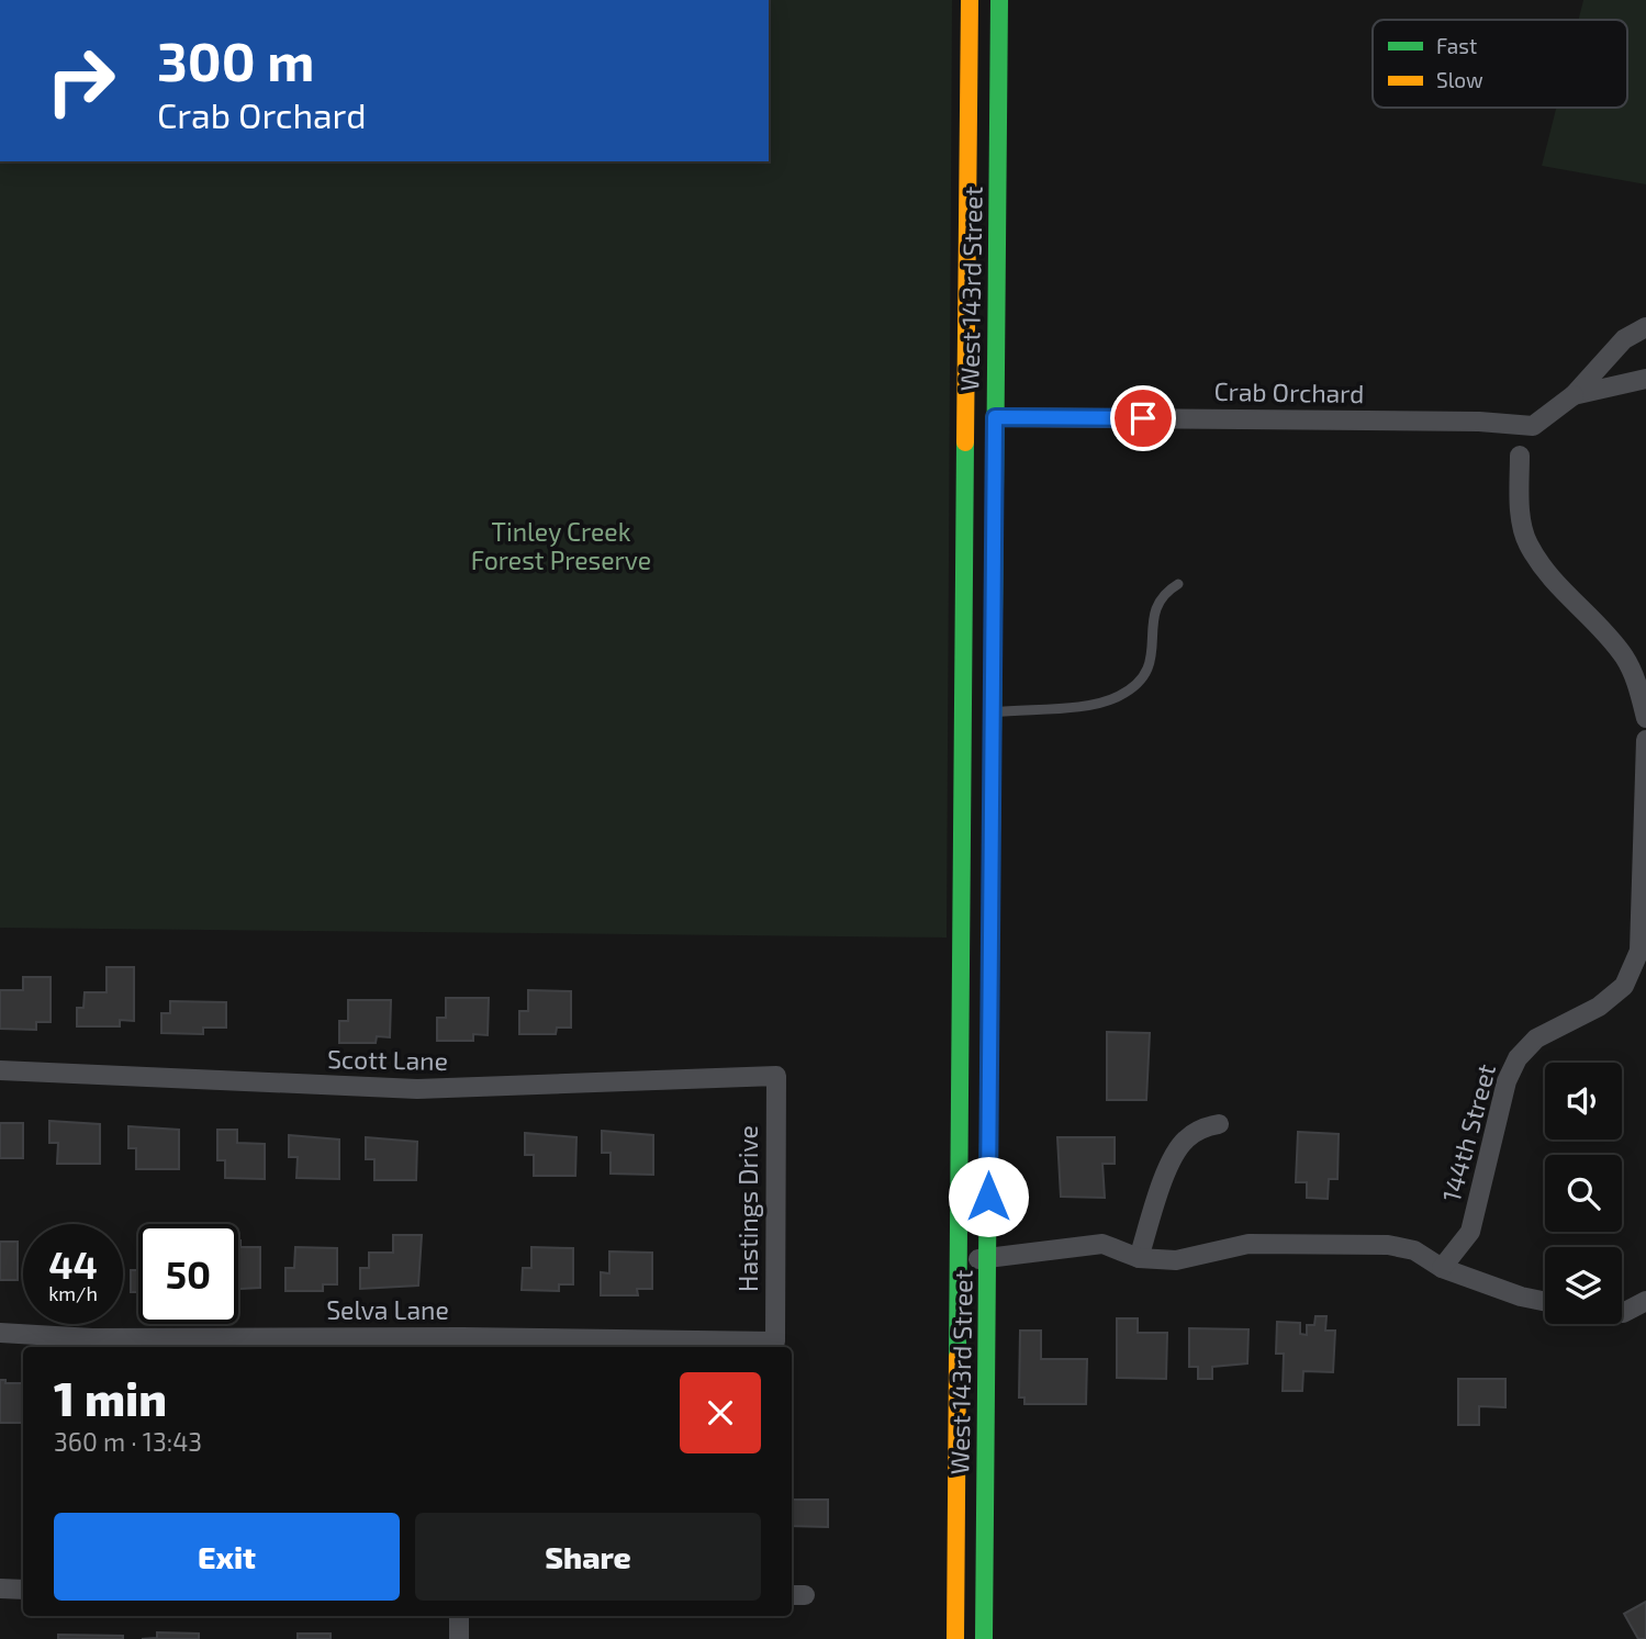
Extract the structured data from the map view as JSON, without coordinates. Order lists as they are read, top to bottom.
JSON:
{
  "streets": {
    "main road": ["West 143rd Street"],
    "street": [
      "Crab Orchard",
      "Scott Lane",
      "144th Street",
      "Hastings Drive",
      "Selva Lane"
    ]
  },
  "crossings": [
    ["West 143rd Street", "Crab Orchard"],
    ["Scott Lane", "Hastings Drive"],
    ["Hastings Drive", "Selva Lane"]
  ],
  "parks": ["Tinley Creek Forest Preserve"],
  "legend": ["Fast", "Slow"],
  "page": {
    "turn": ["300 m", "Crab Orchard"],
    "speed": "44 km/h",
    "limit": "50",
    "heading": ["1 min", "360 m · 13:43"],
    "buttons": ["Exit", "Share"]
  }
}
